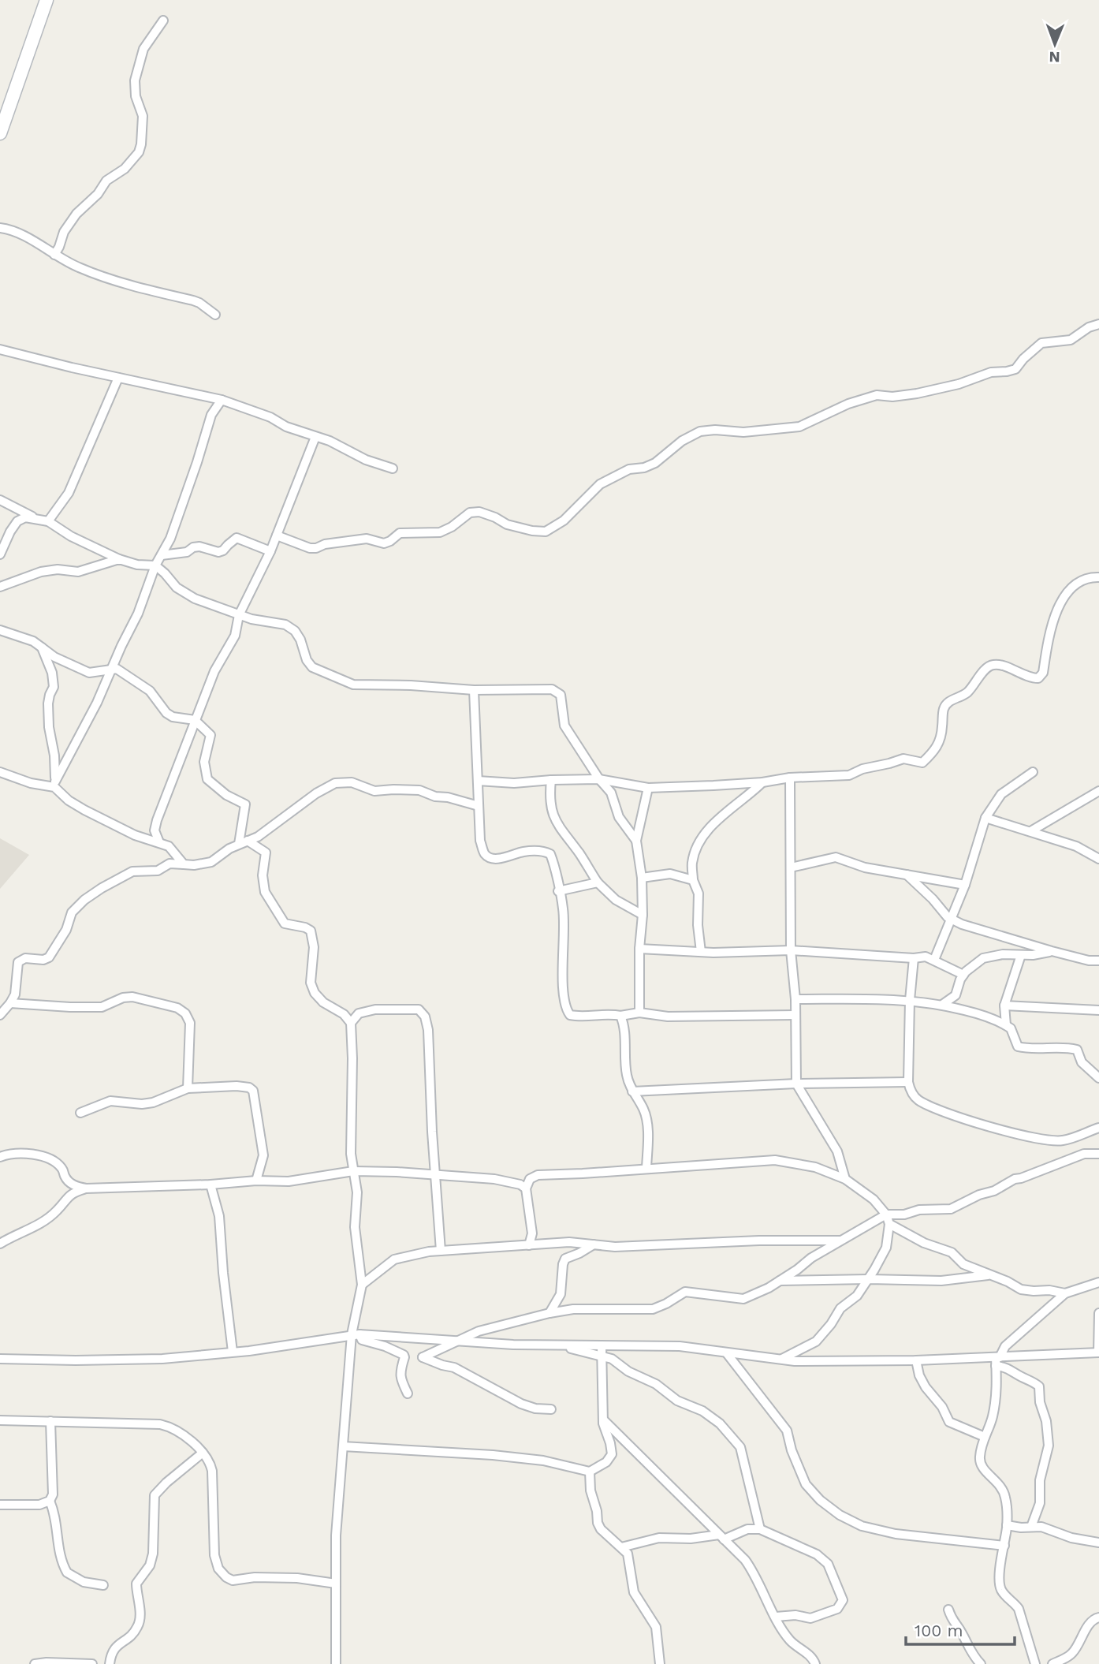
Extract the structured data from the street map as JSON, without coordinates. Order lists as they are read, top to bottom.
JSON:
{
  "scale_bar": "100 m",
  "north": "bottom"
}
